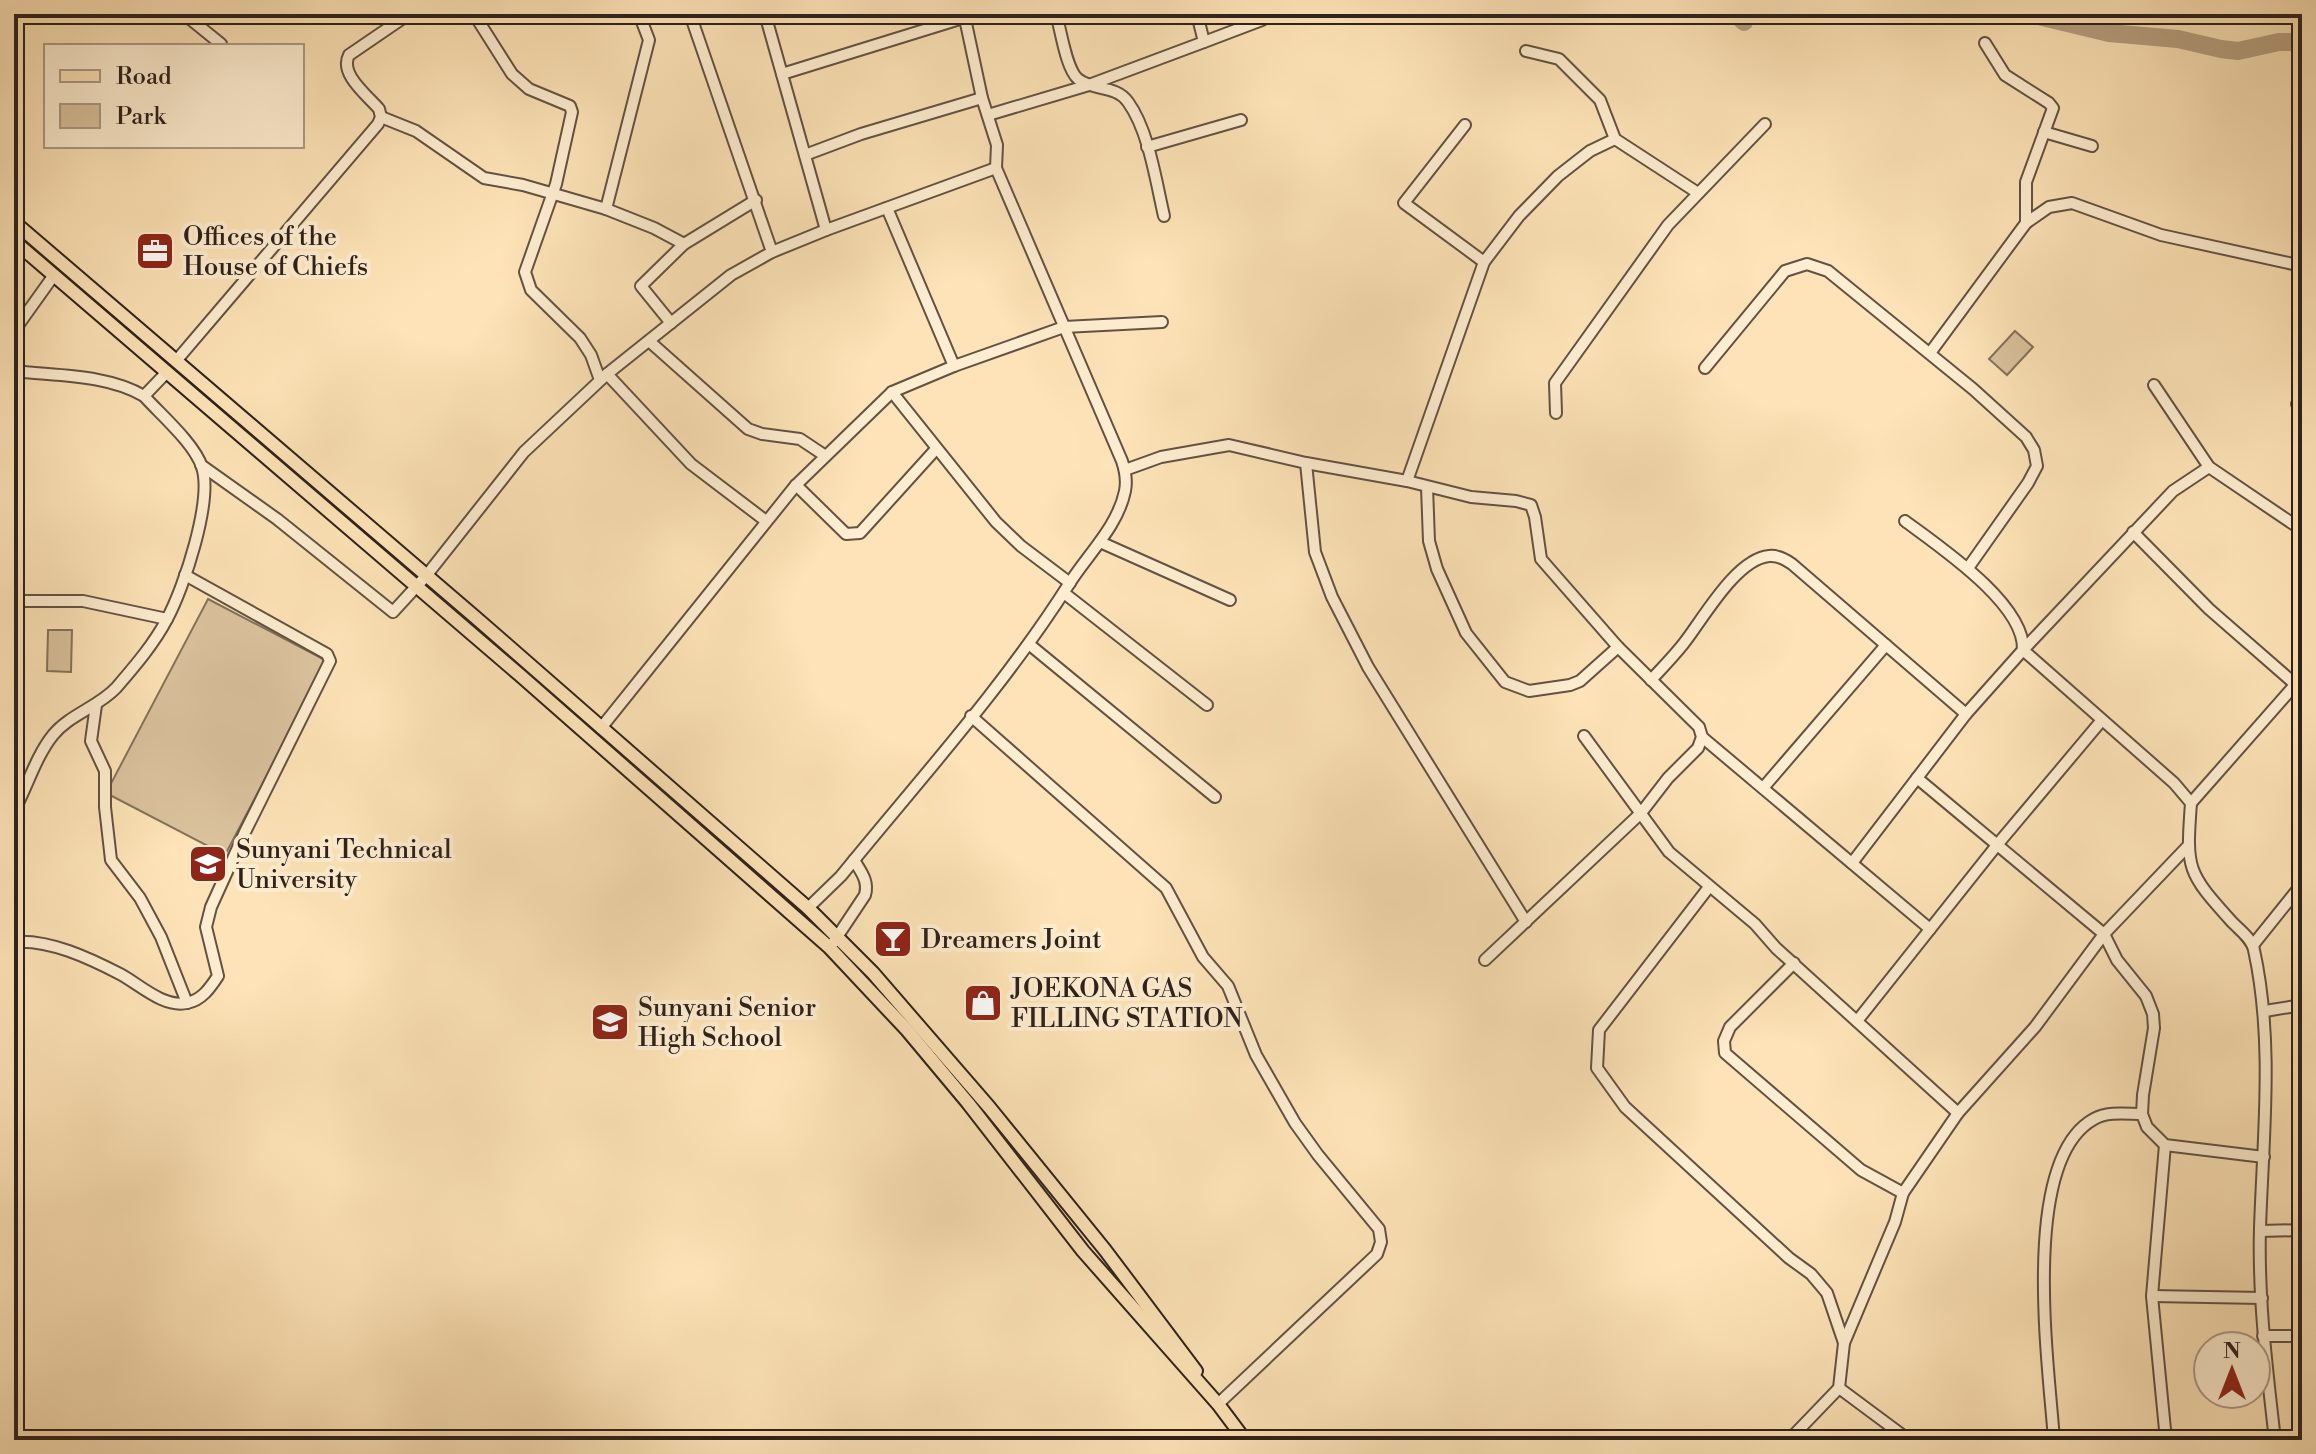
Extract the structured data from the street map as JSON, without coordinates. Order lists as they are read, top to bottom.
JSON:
{
  "places": {
    "office": ["Offices of the House of Chiefs"],
    "school or university": ["Sunyani Technical University", "Sunyani Senior High School"],
    "bar": ["Dreamers Joint"],
    "shop": ["JOEKONA GAS FILLING STATION"]
  },
  "legend": ["Road", "Park"],
  "north": "top"
}
